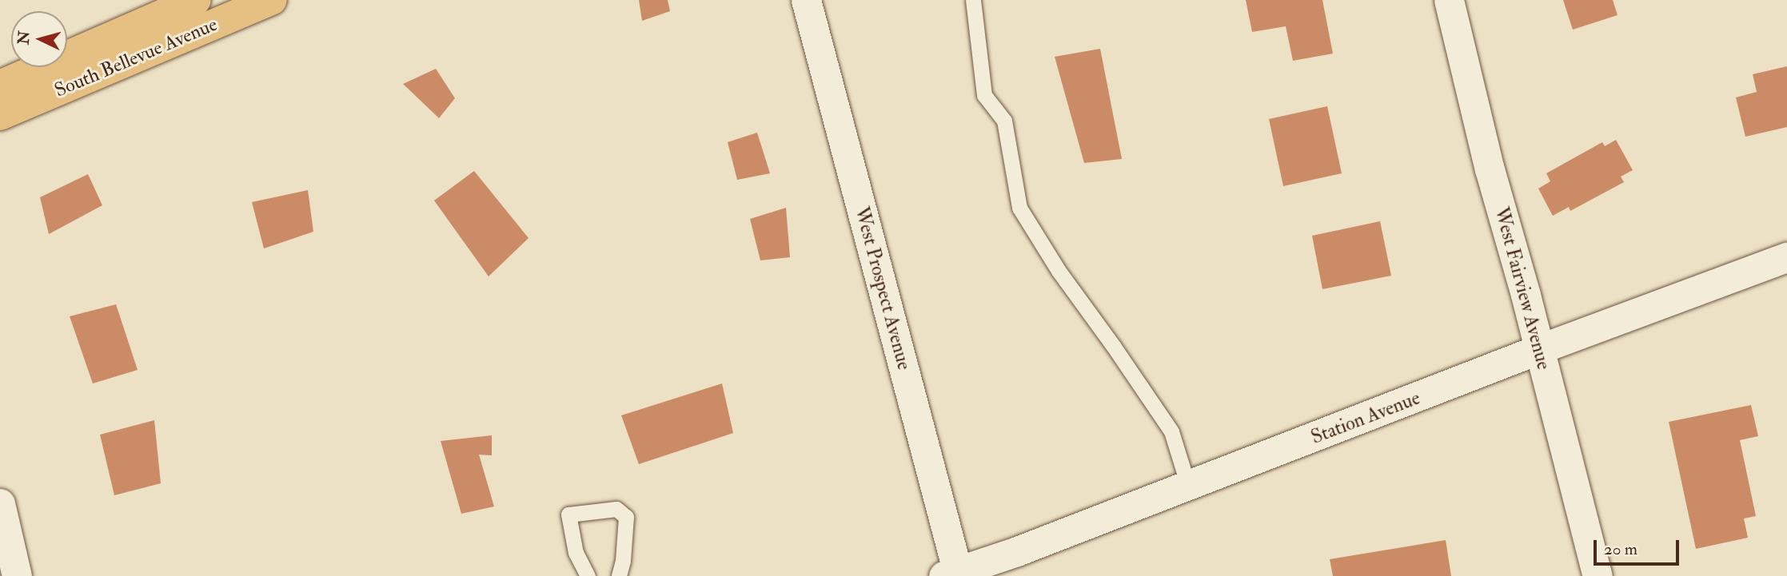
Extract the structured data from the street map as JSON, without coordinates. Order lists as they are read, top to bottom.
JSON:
{
  "streets": {
    "main road": ["South Bellevue Avenue"],
    "street": ["West Prospect Avenue", "West Fairview Avenue", "Station Avenue"]
  },
  "crossings": [
    ["West Prospect Avenue", "Station Avenue"],
    ["West Fairview Avenue", "Station Avenue"]
  ],
  "scale_bar": "20 m",
  "north": "left"
}
